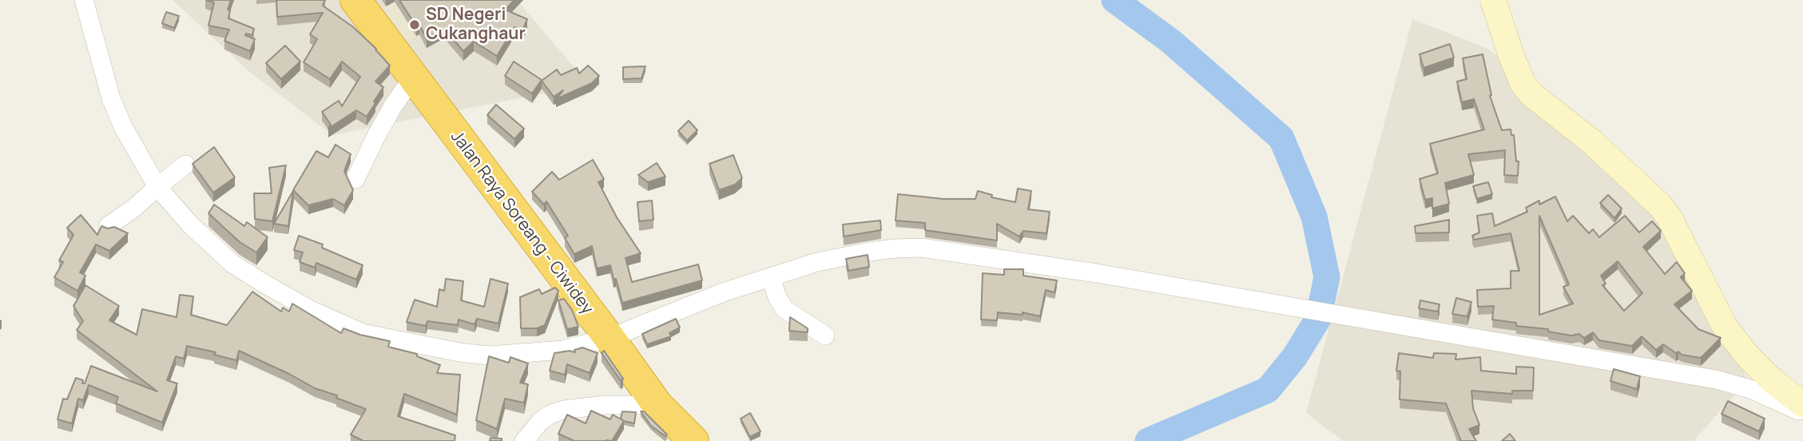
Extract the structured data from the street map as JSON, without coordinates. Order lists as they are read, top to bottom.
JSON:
{
  "streets": {
    "highway": ["Jalan Raya Soreang - Ciwidey"]
  },
  "places": ["SD Negeri Cukanghaur"]
}
